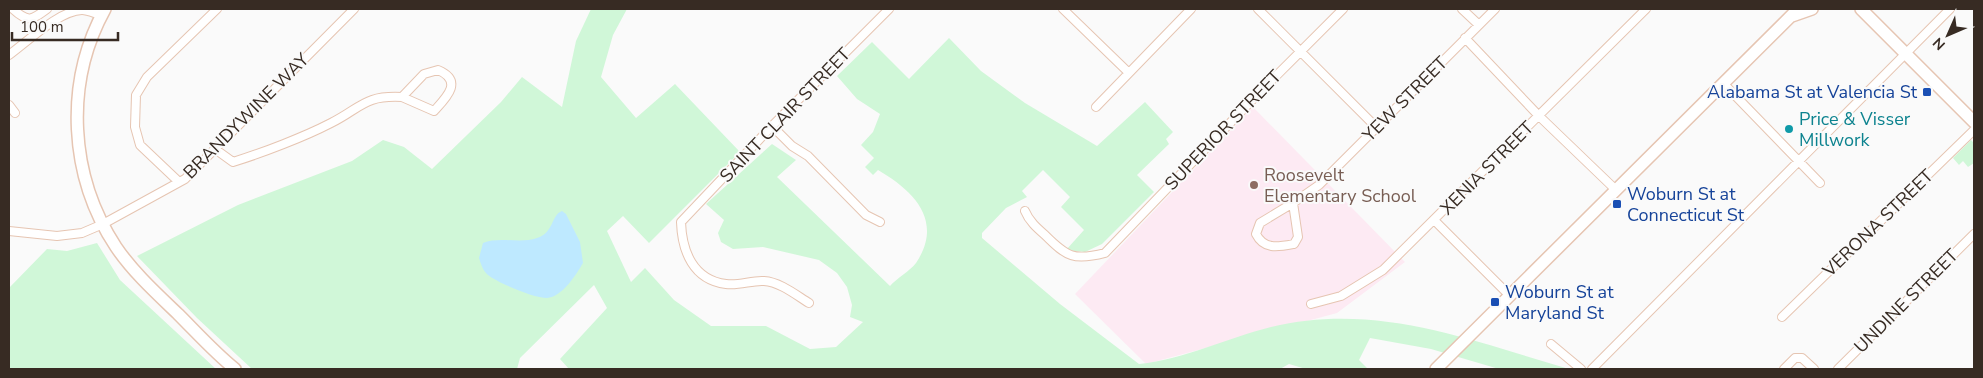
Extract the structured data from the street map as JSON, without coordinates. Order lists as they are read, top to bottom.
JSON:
{
  "streets": {
    "street": [
      "YEW STREET",
      "SAINT CLAIR STREET",
      "BRANDYWINE WAY",
      "SUPERIOR STREET",
      "XENIA STREET",
      "VERONA STREET",
      "UNDINE STREET"
    ]
  },
  "places": {
    "transit": ["Alabama St at Valencia St", "Woburn St at Connecticut St", "Woburn St at Maryland St"],
    "other": ["Price & Visser Millwork", "Roosevelt Elementary School"]
  },
  "scale_bar": "100 m",
  "north": "bottom left"
}
